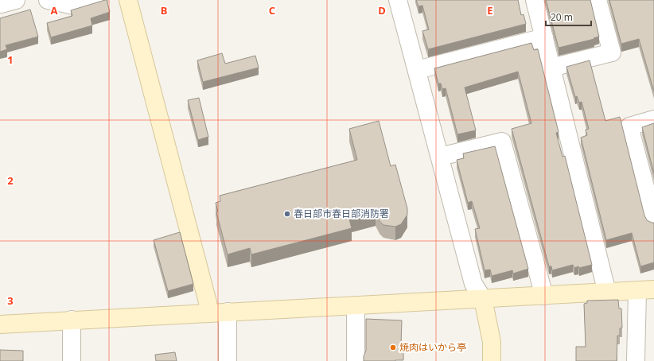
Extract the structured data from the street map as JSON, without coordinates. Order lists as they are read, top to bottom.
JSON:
{
  "places": ["春日部市春日部消防署", "焼肉はいから亭"],
  "scale_bar": "20 m",
  "grid": {
    "columns": [
      "A",
      "B",
      "C",
      "D",
      "E"
    ],
    "rows": ["1", "2", "3"]
  }
}
